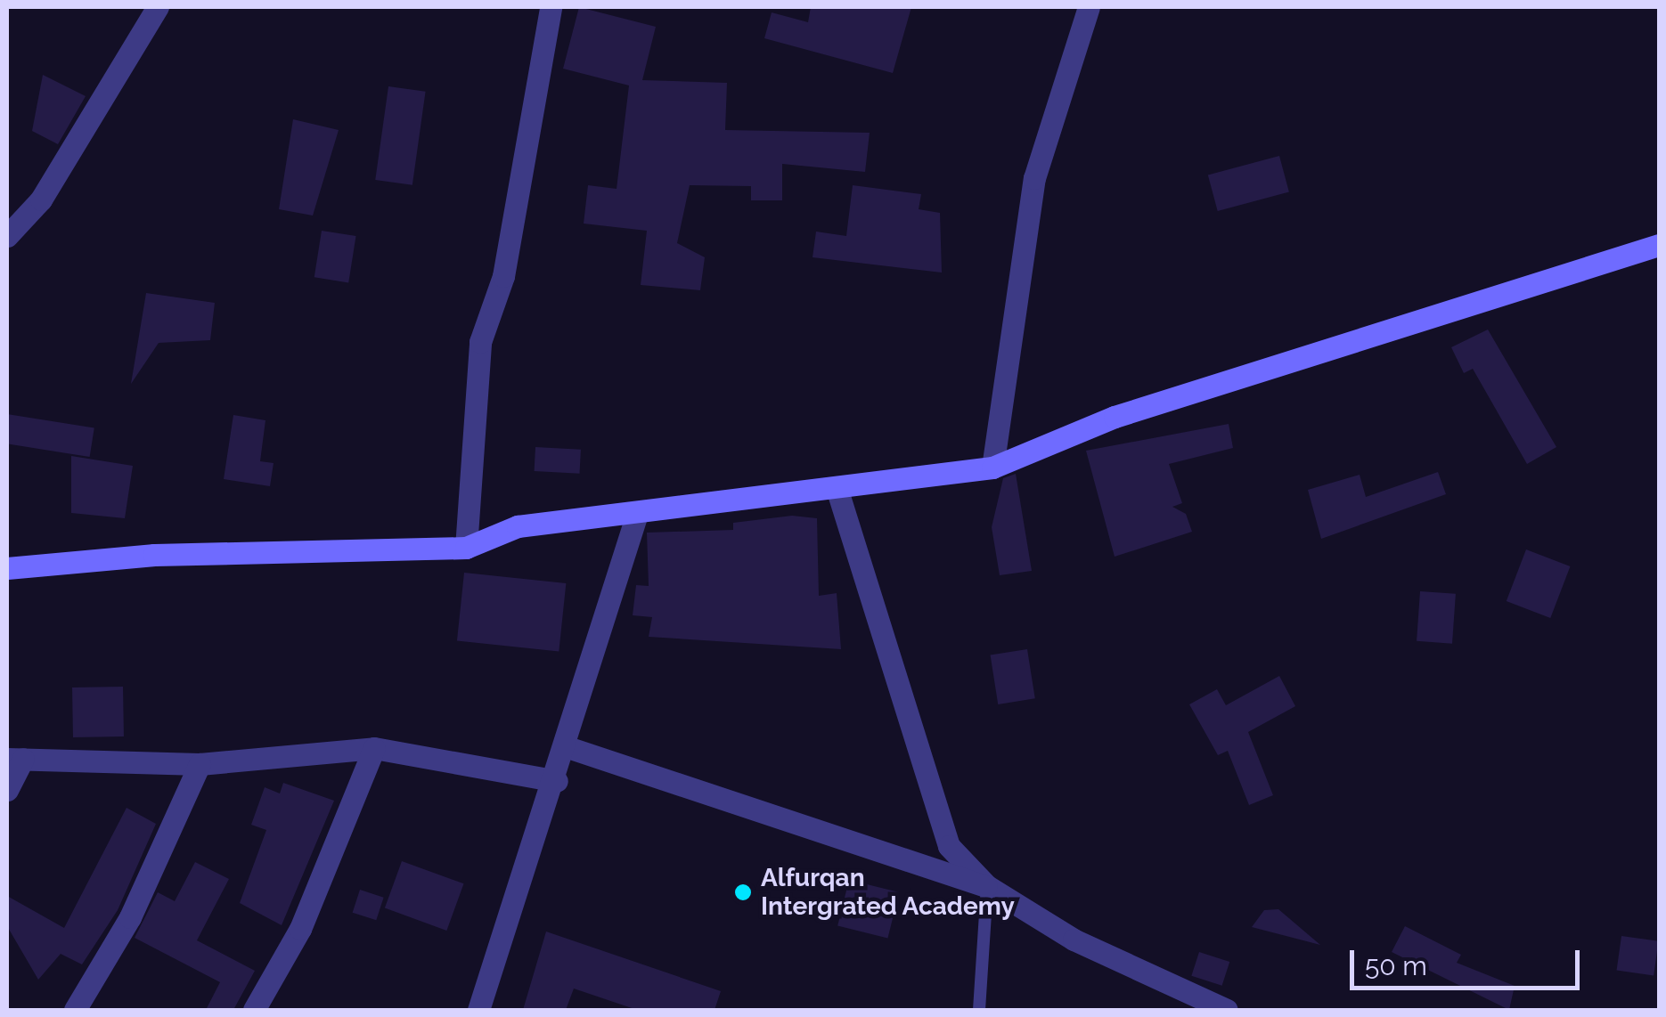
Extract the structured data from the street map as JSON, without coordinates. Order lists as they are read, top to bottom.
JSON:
{
  "places": ["Alfurqan Intergrated Academy"],
  "scale_bar": "50 m"
}
